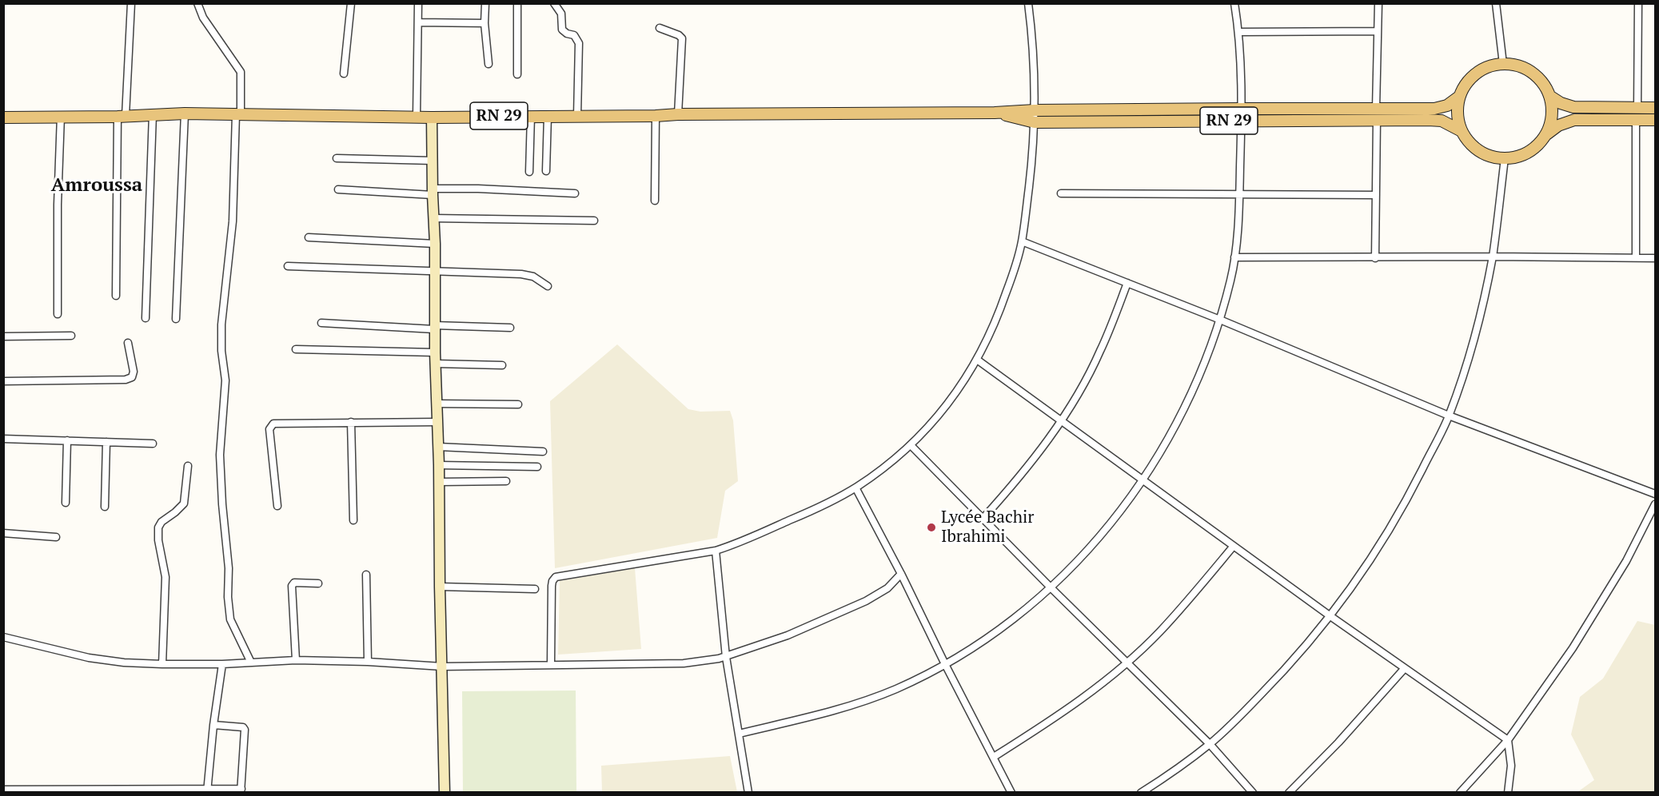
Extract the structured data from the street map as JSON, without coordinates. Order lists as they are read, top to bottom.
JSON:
{
  "streets": {
    "main road": ["RN 29"]
  },
  "districts": ["Amroussa"],
  "places": ["Lycée Bachir Ibrahimi"]
}
